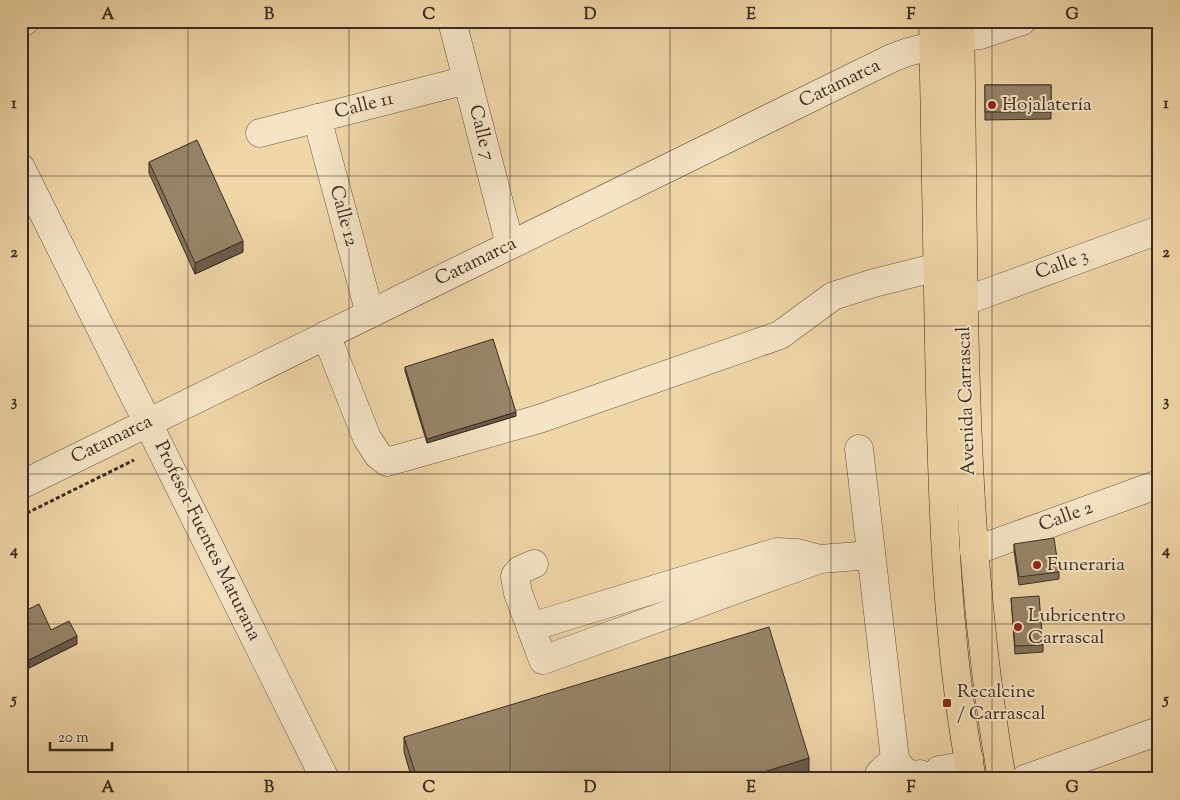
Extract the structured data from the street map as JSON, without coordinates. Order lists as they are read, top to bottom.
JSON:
{
  "streets": {
    "main road": ["Avenida Carrascal"],
    "street": [
      "Catamarca",
      "Calle 11",
      "Calle 7",
      "Calle 12",
      "Calle 3",
      "Calle 2",
      "Profesor Fuentes Maturana"
    ]
  },
  "crossings": [
    ["Catamarca", "Calle 7"],
    ["Catamarca", "Calle 12"],
    ["Catamarca", "Avenida Carrascal"],
    ["Catamarca", "Profesor Fuentes Maturana"],
    ["Calle 11", "Calle 7"],
    ["Calle 11", "Calle 12"],
    ["Calle 3", "Avenida Carrascal"],
    ["Avenida Carrascal", "Calle 2"]
  ],
  "places": {
    "other": ["Hojalatería", "Funeraria", "Lubricentro Carrascal"],
    "transit": ["Recalcine / Carrascal"]
  },
  "scale_bar": "20 m",
  "grid": {
    "columns": [
      "A",
      "B",
      "C",
      "D",
      "E",
      "F",
      "G"
    ],
    "rows": [
      "1",
      "2",
      "3",
      "4",
      "5"
    ]
  }
}
